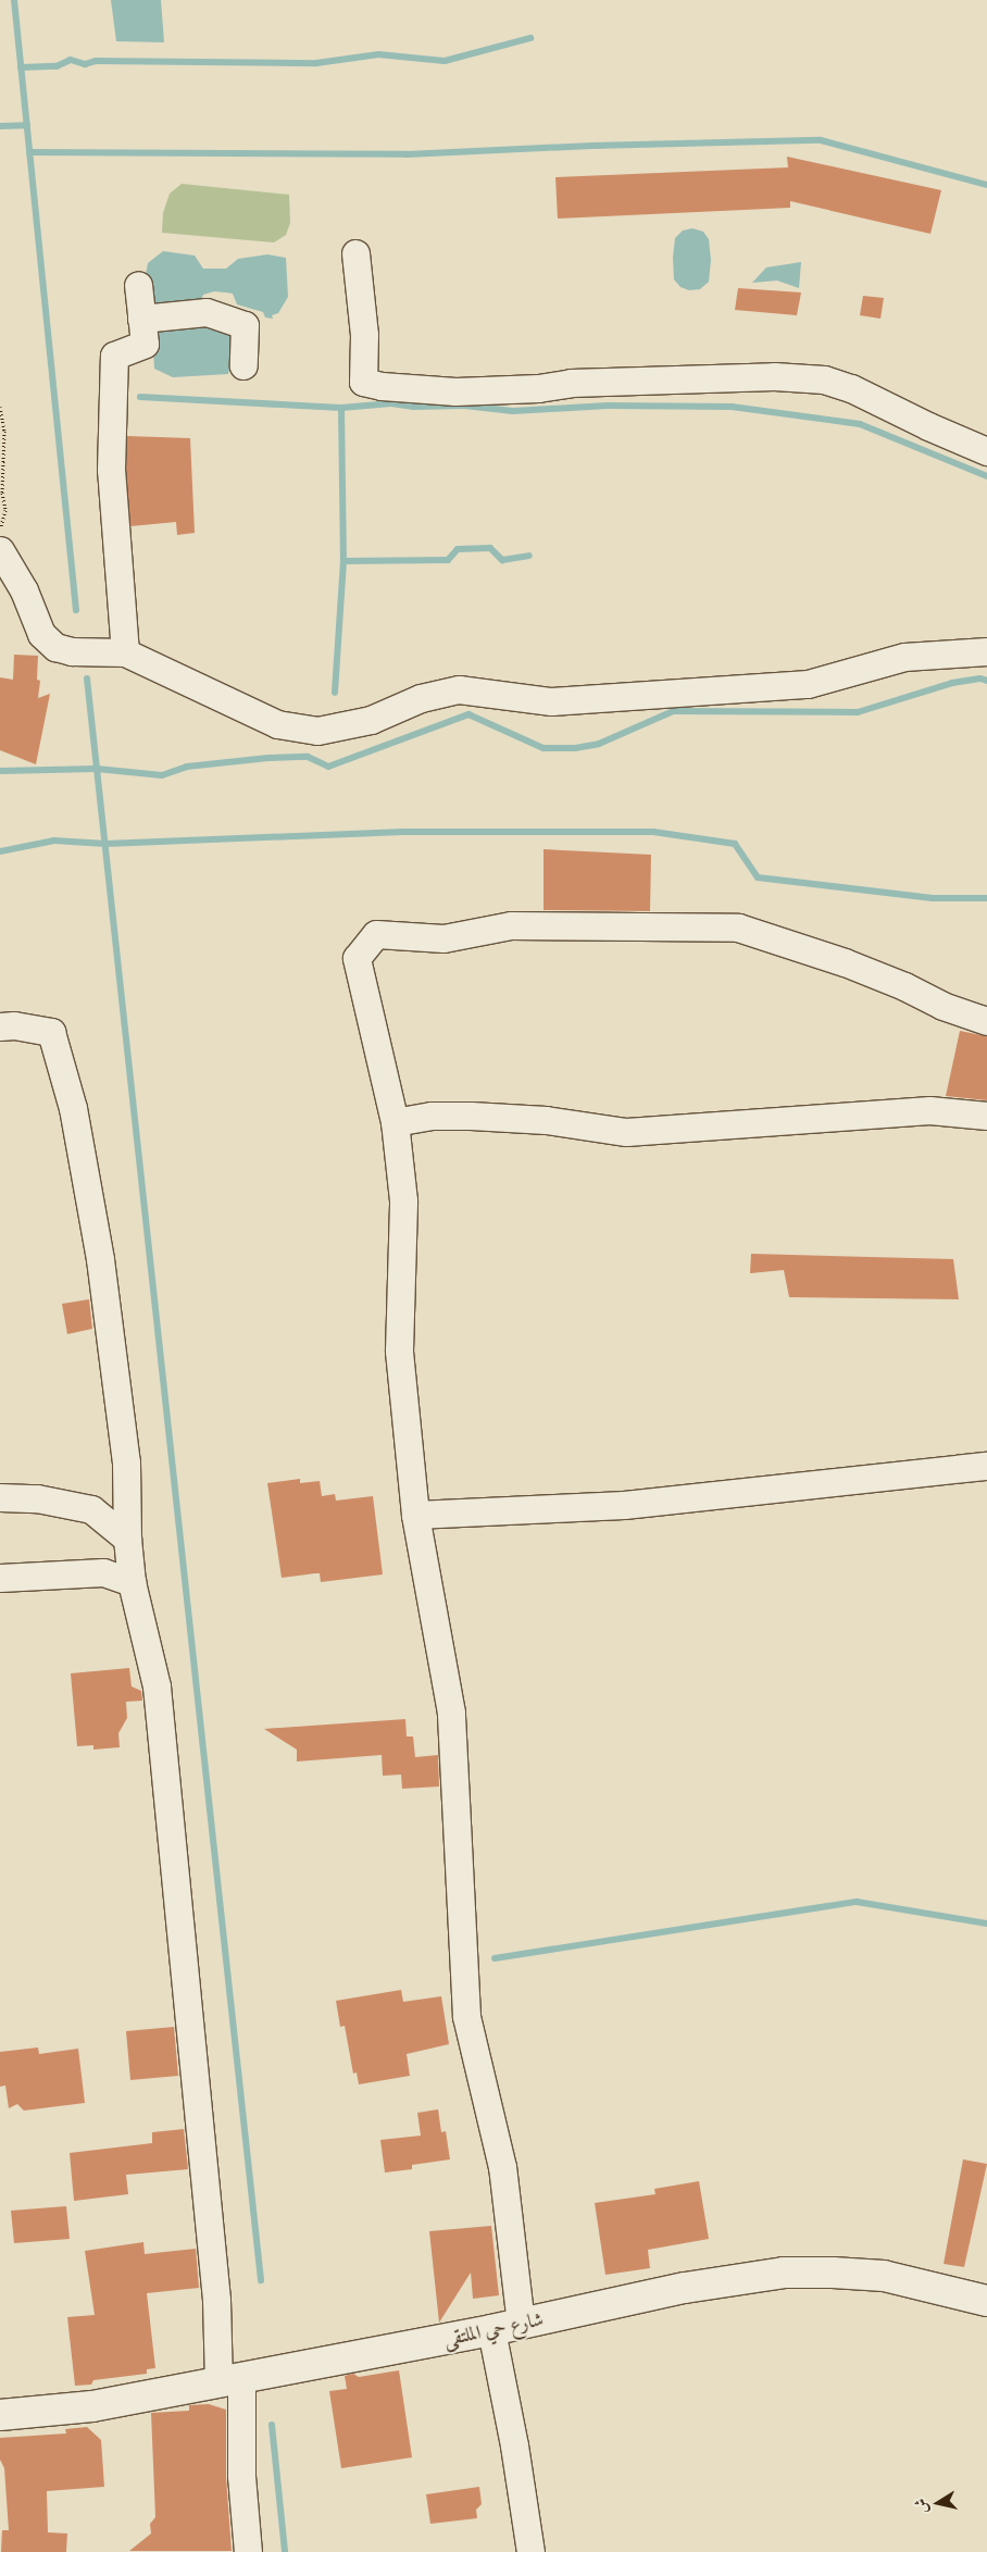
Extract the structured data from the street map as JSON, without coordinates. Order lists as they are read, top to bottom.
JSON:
{
  "streets": {
    "street": ["شارع حي الملتقى"]
  },
  "north": "left"
}
